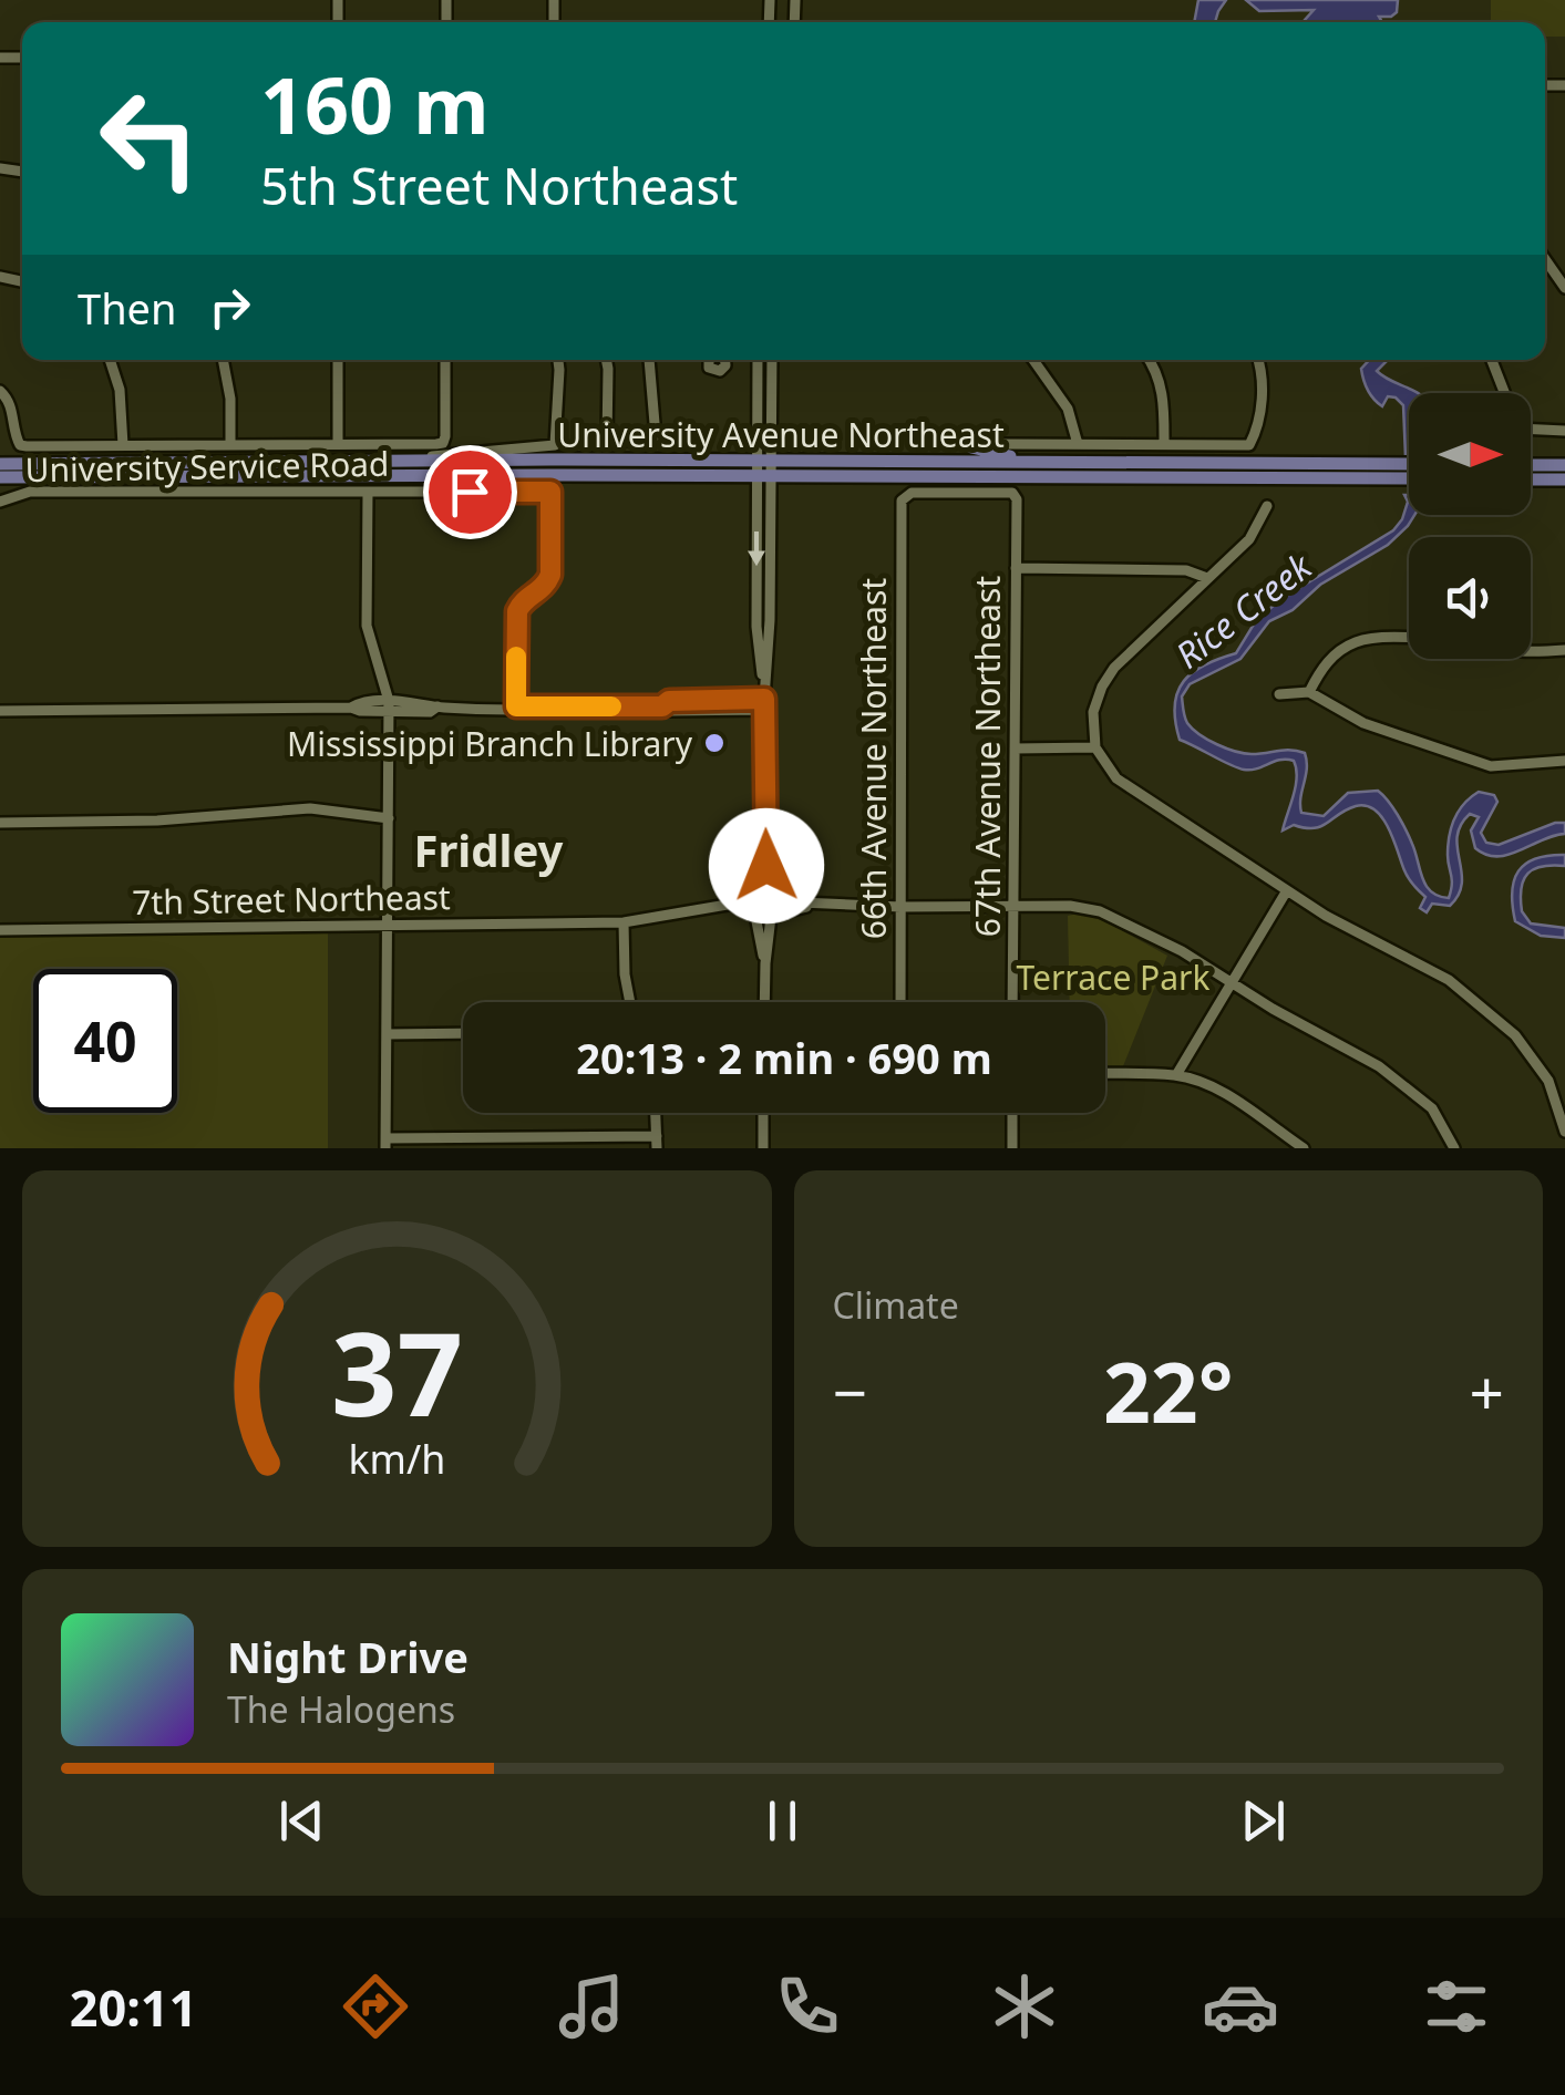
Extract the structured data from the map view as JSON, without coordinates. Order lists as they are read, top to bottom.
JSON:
{
  "streets": {
    "main road": ["University Avenue Northeast"],
    "street": [
      "University Service Road",
      "67th Avenue Northeast",
      "66th Avenue Northeast",
      "7th Street Northeast"
    ]
  },
  "crossings": [
    ["67th Avenue Northeast", "66th Avenue Northeast"]
  ],
  "districts": ["Fridley"],
  "water": ["Rice Creek"],
  "parks": ["Terrace Park"],
  "places": ["Mississippi Branch Library"],
  "north": "right",
  "page": {
    "turn": ["160 m", "5th Street Northeast"],
    "then": "Then",
    "limit": "40",
    "trip": "20:13 · 2 min · 690 m",
    "tile": "Climate",
    "heat": ["−", "22°", "+"],
    "song": ["Night Drive", "The Halogens"],
    "tabs": "20:11",
    "gauge": ["37", "km/h"]
  }
}
